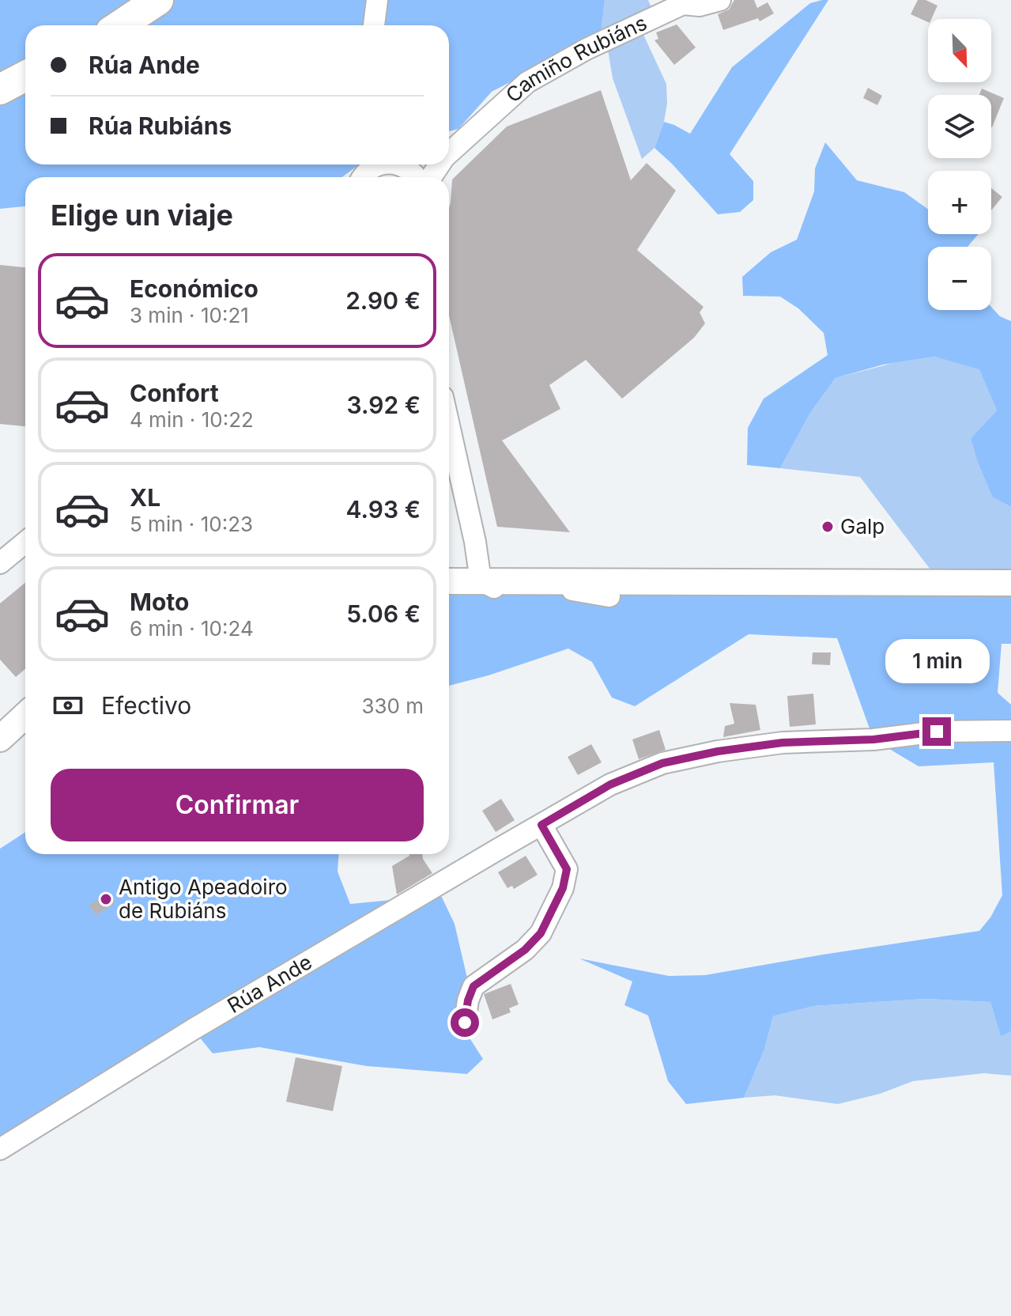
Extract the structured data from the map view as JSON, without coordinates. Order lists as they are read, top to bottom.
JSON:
{
  "streets": {
    "street": ["Camiño Rubiáns", "Rúa Ande"]
  },
  "places": ["Galp", "Antigo Apeadoiro de Rubiáns"],
  "north": "bottom right",
  "page": {
    "map_buttons": ["+", "−"],
    "banner": ["Rúa Ande", "Rúa Rubiáns"],
    "heading": "Elige un viaje",
    "list": [
      {
        "name": "Económico",
        "note": "3 min · 10:21",
        "value": "2.90 €"
      },
      {
        "name": "Confort",
        "note": "4 min · 10:22",
        "value": "3.92 €"
      },
      {
        "name": "XL",
        "note": "5 min · 10:23",
        "value": "4.93 €"
      },
      {
        "name": "Moto",
        "note": "6 min · 10:24",
        "value": "5.06 €"
      }
    ],
    "bubble": "1 min",
    "pay": ["Efectivo", "330 m"],
    "buttons": "Confirmar"
  }
}
